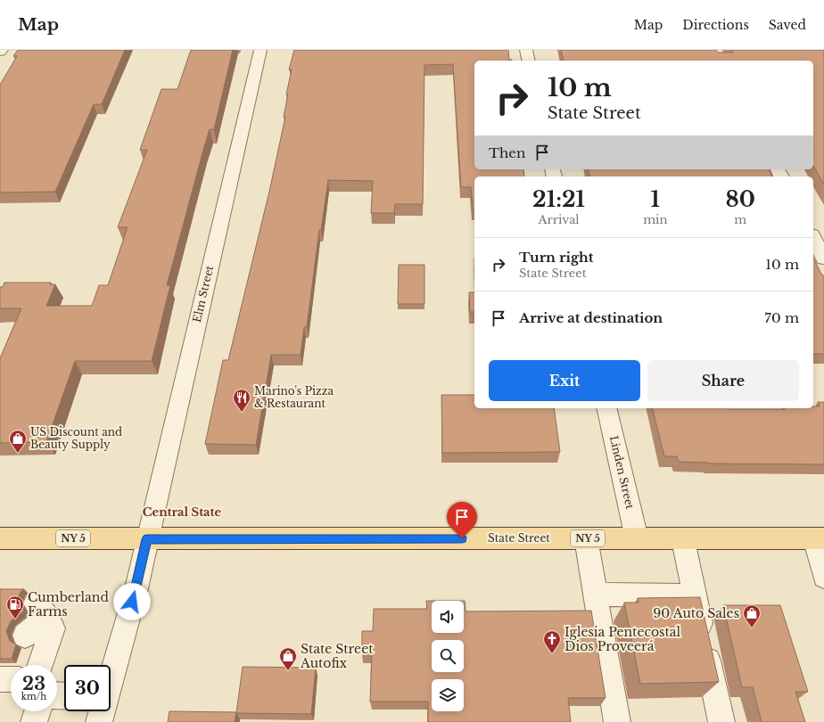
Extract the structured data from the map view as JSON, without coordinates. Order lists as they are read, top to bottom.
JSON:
{
  "streets": {
    "main road": ["NY 5", "State Street"],
    "street": ["Elm Street", "Linden Street"]
  },
  "crossings": [
    ["Elm Street", "State Street"],
    ["Linden Street", "State Street"]
  ],
  "districts": ["Central State"],
  "places": {
    "restaurant": ["Marino's Pizza & Restaurant"],
    "shop": ["US Discount and Beauty Supply", "90 Auto Sales", "State Street Autofix"],
    "fuel station": ["Cumberland Farms"],
    "church": ["Iglesia Pentecostal Dios Proveerá"]
  },
  "page": {
    "header": "Map",
    "nav": ["Map", "Directions", "Saved"],
    "turn": ["10 m", "State Street"],
    "then": "Then",
    "eta": [
      "21:21",
      "Arrival",
      "1",
      "min",
      "80",
      "m"
    ],
    "list": [
      {
        "name": "Turn right",
        "note": "State Street",
        "value": "10 m"
      },
      {
        "name": "Arrive at destination",
        "value": "70 m"
      }
    ],
    "buttons": ["Exit", "Share"],
    "speed": "23 km/h",
    "limit": "30"
  }
}
